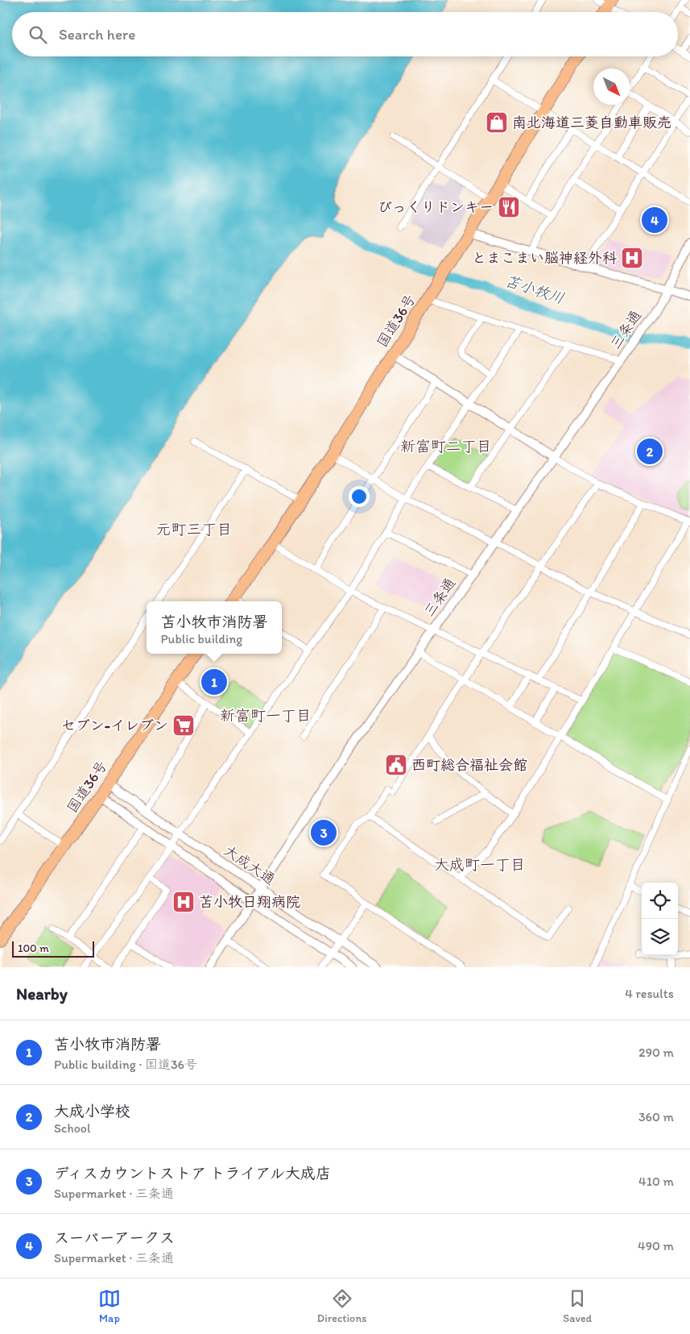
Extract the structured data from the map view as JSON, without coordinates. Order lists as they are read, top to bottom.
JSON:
{
  "streets": {
    "highway": ["国道36号"],
    "street": ["三条通", "大成大通"]
  },
  "crossings": [
    ["国道36号", "大成大通"],
    ["三条通", "大成大通"]
  ],
  "districts": [
    "新富町二丁目",
    "元町三丁目",
    "新富町一丁目",
    "大成町一丁目"
  ],
  "water": ["苫小牧川"],
  "places": {
    "shop": ["南北海道三菱自動車販売"],
    "restaurant": ["びっくりドンキー"],
    "hospital": ["とまこまい脳神経外科", "苫小牧日翔病院"],
    "supermarket": ["セブン-イレブン"],
    "public building": ["西町総合福祉会館"]
  },
  "scale_bar": "100 m",
  "north": "bottom right",
  "page": {
    "search": "Search here",
    "pins": [
      "4",
      "2",
      "1",
      "3"
    ],
    "popup": ["苫小牧市消防署", "Public building"],
    "scale": "100 m",
    "heading": ["Nearby", "4 results"],
    "list": [
      {
        "mark": "1",
        "name": "苫小牧市消防署",
        "note": "Public building · 国道36号",
        "value": "290 m"
      },
      {
        "mark": "2",
        "name": "大成小学校",
        "note": "School",
        "value": "360 m"
      },
      {
        "mark": "3",
        "name": "ディスカウントストア トライアル大成店",
        "note": "Supermarket · 三条通",
        "value": "410 m"
      },
      {
        "mark": "4",
        "name": "スーパーアークス",
        "note": "Supermarket · 三条通",
        "value": "490 m"
      }
    ],
    "nav": ["Map", "Directions", "Saved"]
  }
}
